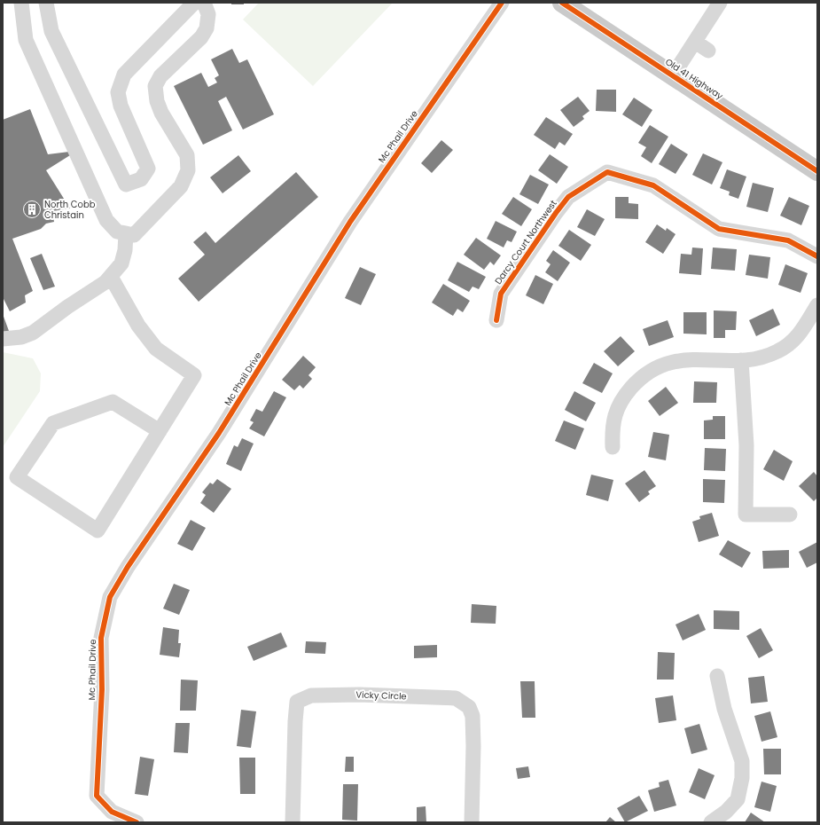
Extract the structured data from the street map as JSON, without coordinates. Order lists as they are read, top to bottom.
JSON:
{
  "streets": {
    "main road": ["Old 41 Highway"],
    "street": ["Mc Phail Drive", "Darcy Court Northwest", "Vicky Circle"]
  },
  "places": {
    "building": ["North Cobb Christain"]
  }
}
